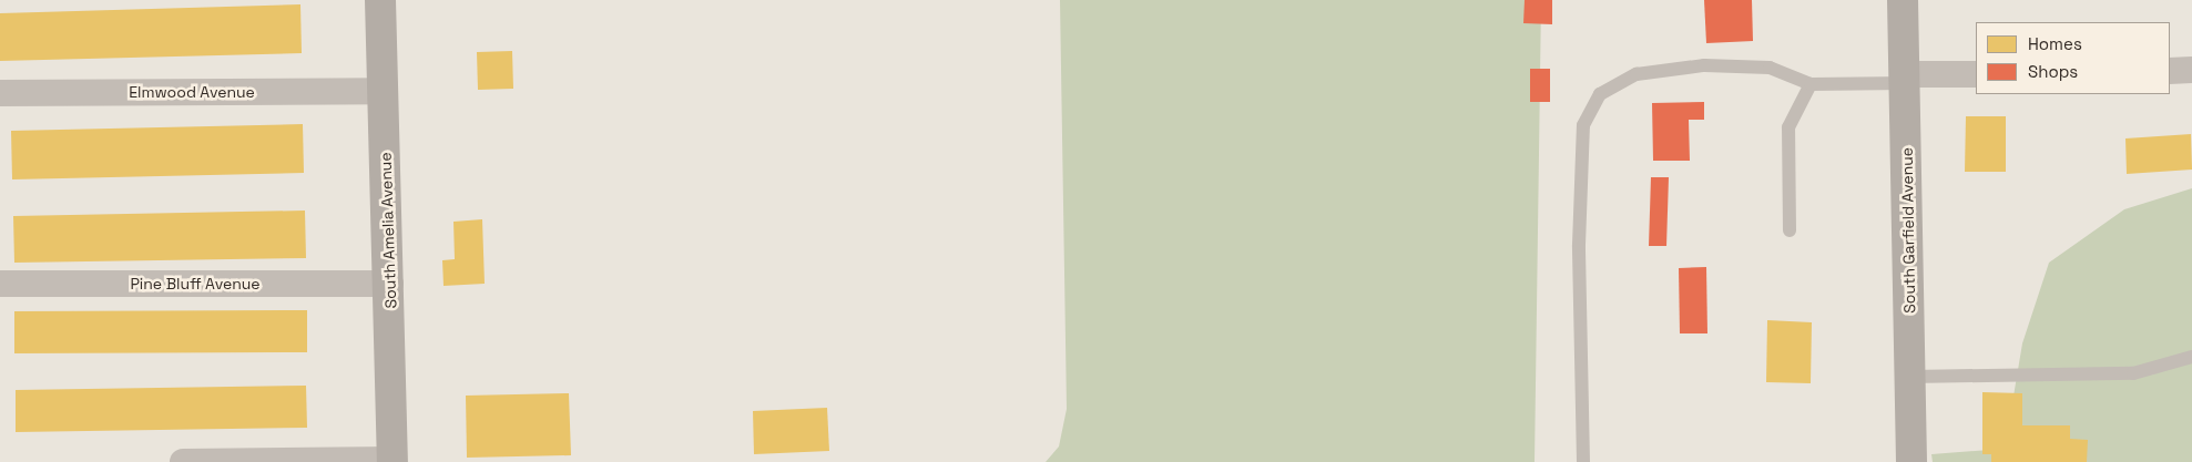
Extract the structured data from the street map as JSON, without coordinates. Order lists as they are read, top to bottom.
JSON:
{
  "streets": {
    "street": [
      "Elmwood Avenue",
      "South Amelia Avenue",
      "South Garfield Avenue",
      "Pine Bluff Avenue"
    ]
  },
  "crossings": [
    ["Elmwood Avenue", "South Amelia Avenue"],
    ["South Amelia Avenue", "Pine Bluff Avenue"]
  ],
  "legend": ["Homes", "Shops"]
}
